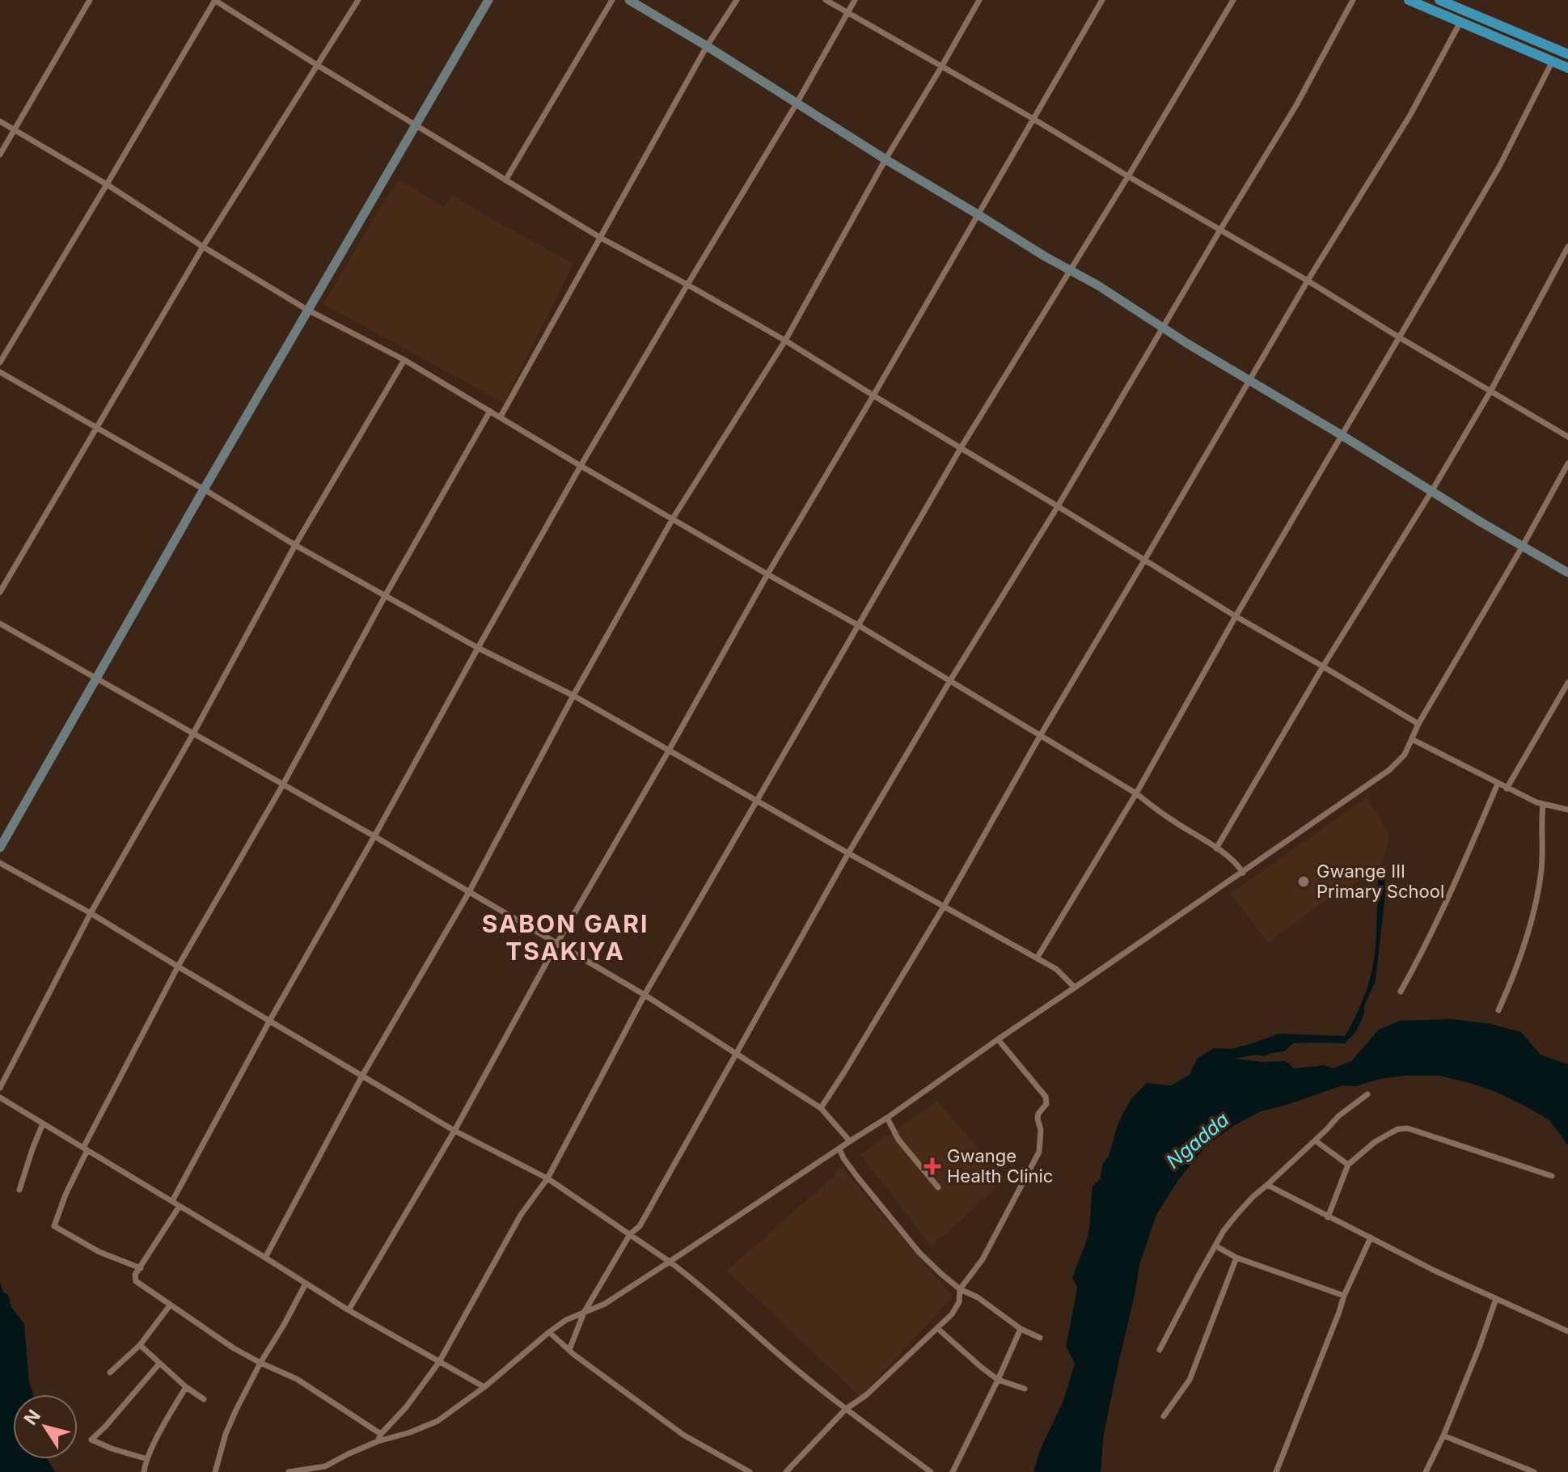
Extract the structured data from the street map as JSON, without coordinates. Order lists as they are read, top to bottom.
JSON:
{
  "districts": ["SABON GARI TSAKIYA"],
  "water": ["Ngadda"],
  "places": {
    "other": ["Gwange III Primary School"],
    "health": ["Gwange Health Clinic"]
  },
  "north": "top left"
}
